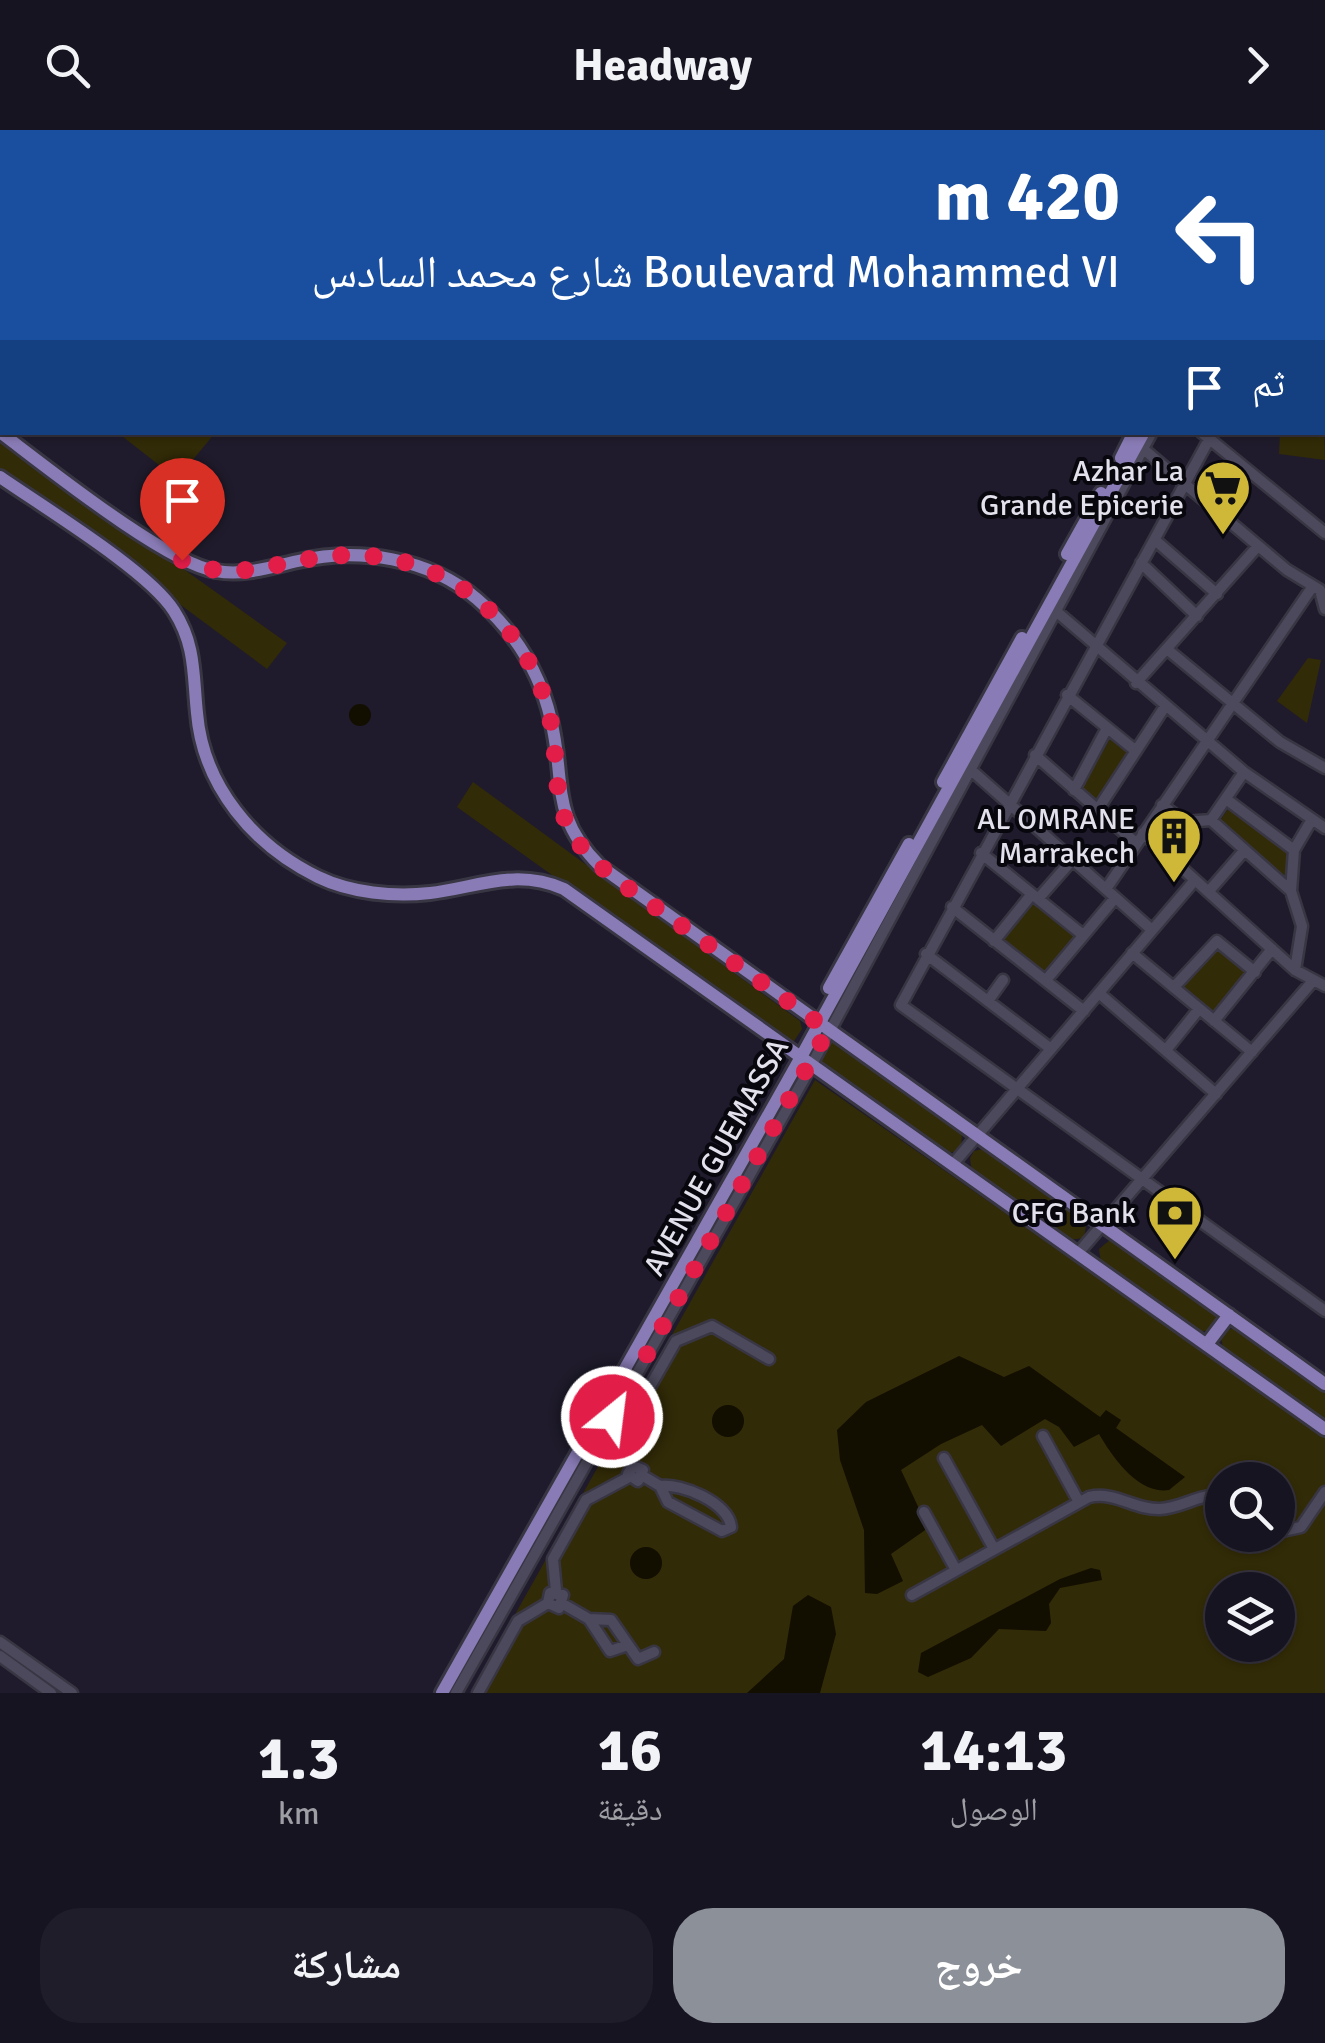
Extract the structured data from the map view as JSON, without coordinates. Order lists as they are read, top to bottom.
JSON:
{
  "streets": {
    "main road": ["AVENUE GUEMASSA"]
  },
  "places": {
    "supermarket": ["Azhar La Grande Epicerie"],
    "building": ["AL OMRANE Marrakech"],
    "bank": ["CFG Bank"]
  },
  "page": {
    "header": "Headway",
    "turn": ["420 m", "Boulevard Mohammed VI شارع محمد السادس"],
    "then": "ثم",
    "eta": [
      "14:13",
      "الوصول",
      "16",
      "دقيقة",
      "1.3",
      "km"
    ],
    "buttons": ["خروج", "مشاركة"]
  }
}
